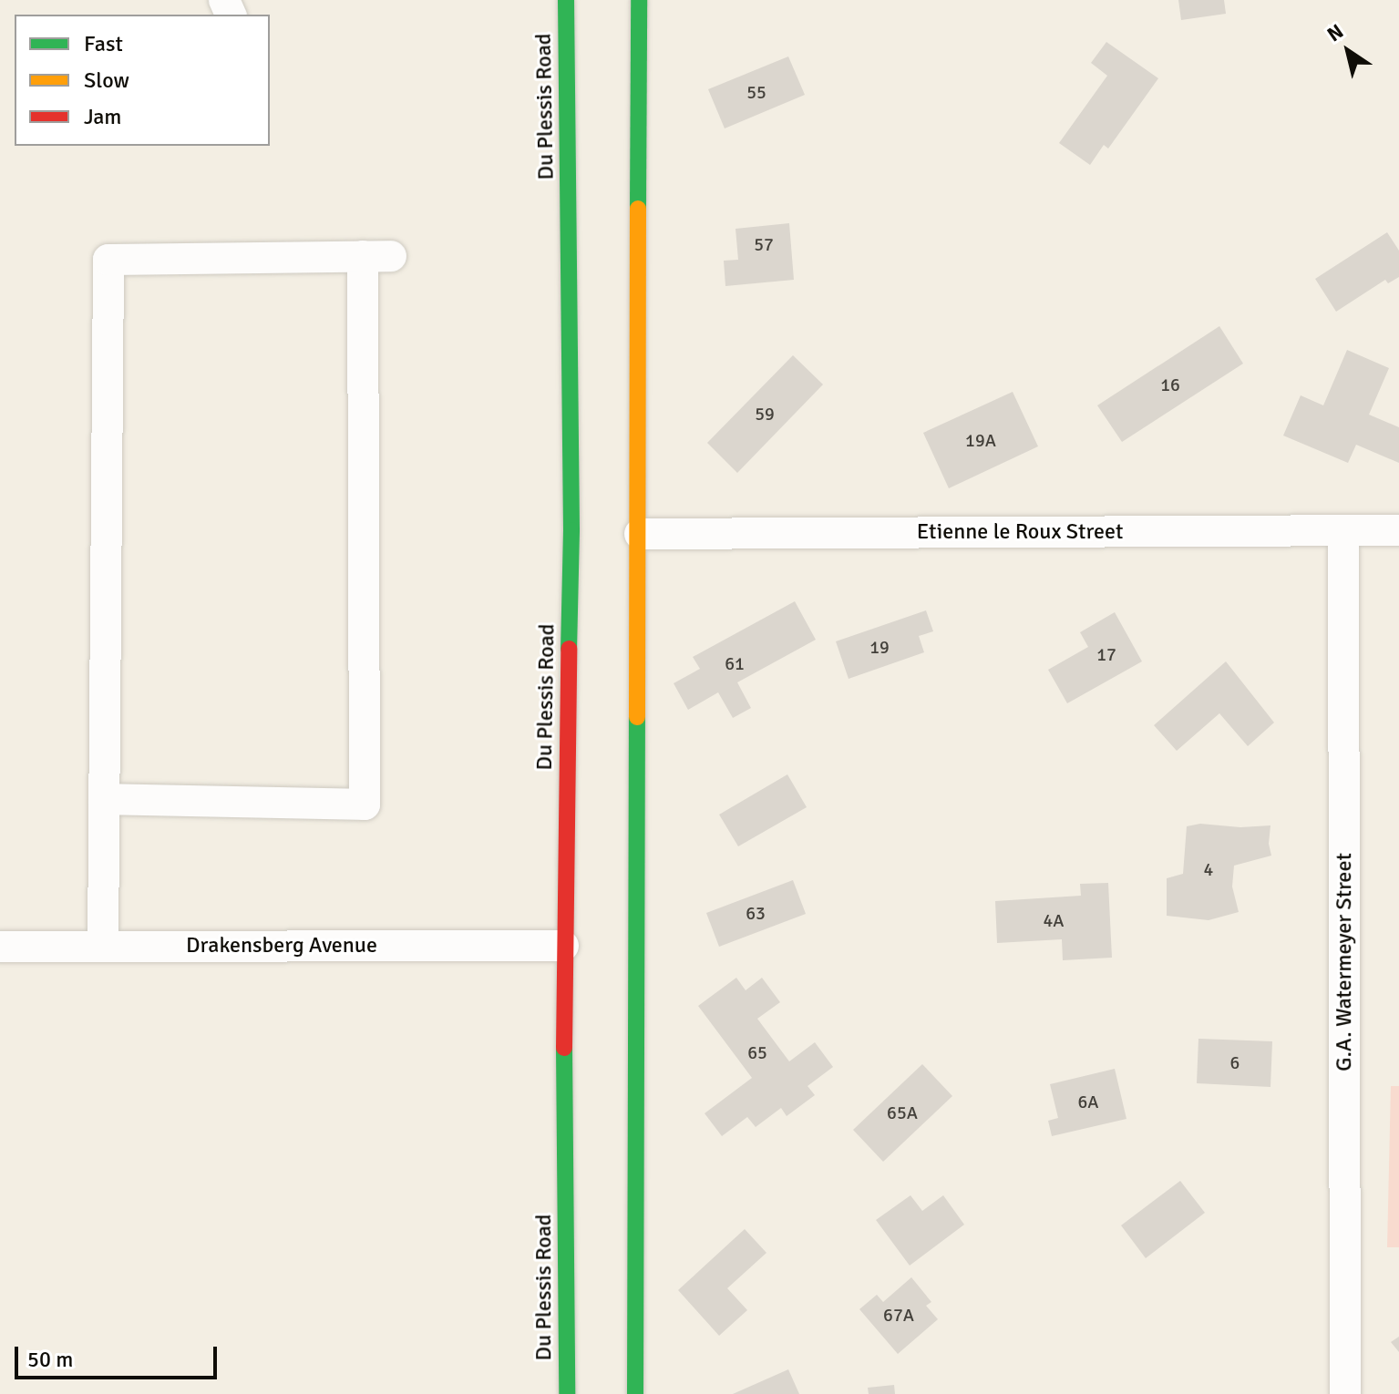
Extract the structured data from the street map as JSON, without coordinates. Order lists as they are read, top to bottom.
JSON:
{
  "streets": {
    "street": [
      "Du Plessis Road",
      "Etienne le Roux Street",
      "Drakensberg Avenue",
      "G.A. Watermeyer Street"
    ]
  },
  "crossings": [
    ["Du Plessis Road", "Drakensberg Avenue"],
    ["Etienne le Roux Street", "G.A. Watermeyer Street"]
  ],
  "house_numbers": [
    "55",
    "57",
    "16",
    "59",
    "19A",
    "19",
    "17",
    "61",
    "4",
    "63",
    "4A",
    "65",
    "6",
    "6A",
    "65A",
    "67A"
  ],
  "legend": ["Fast", "Slow", "Jam"],
  "scale_bar": "50 m",
  "north": "top left"
}
